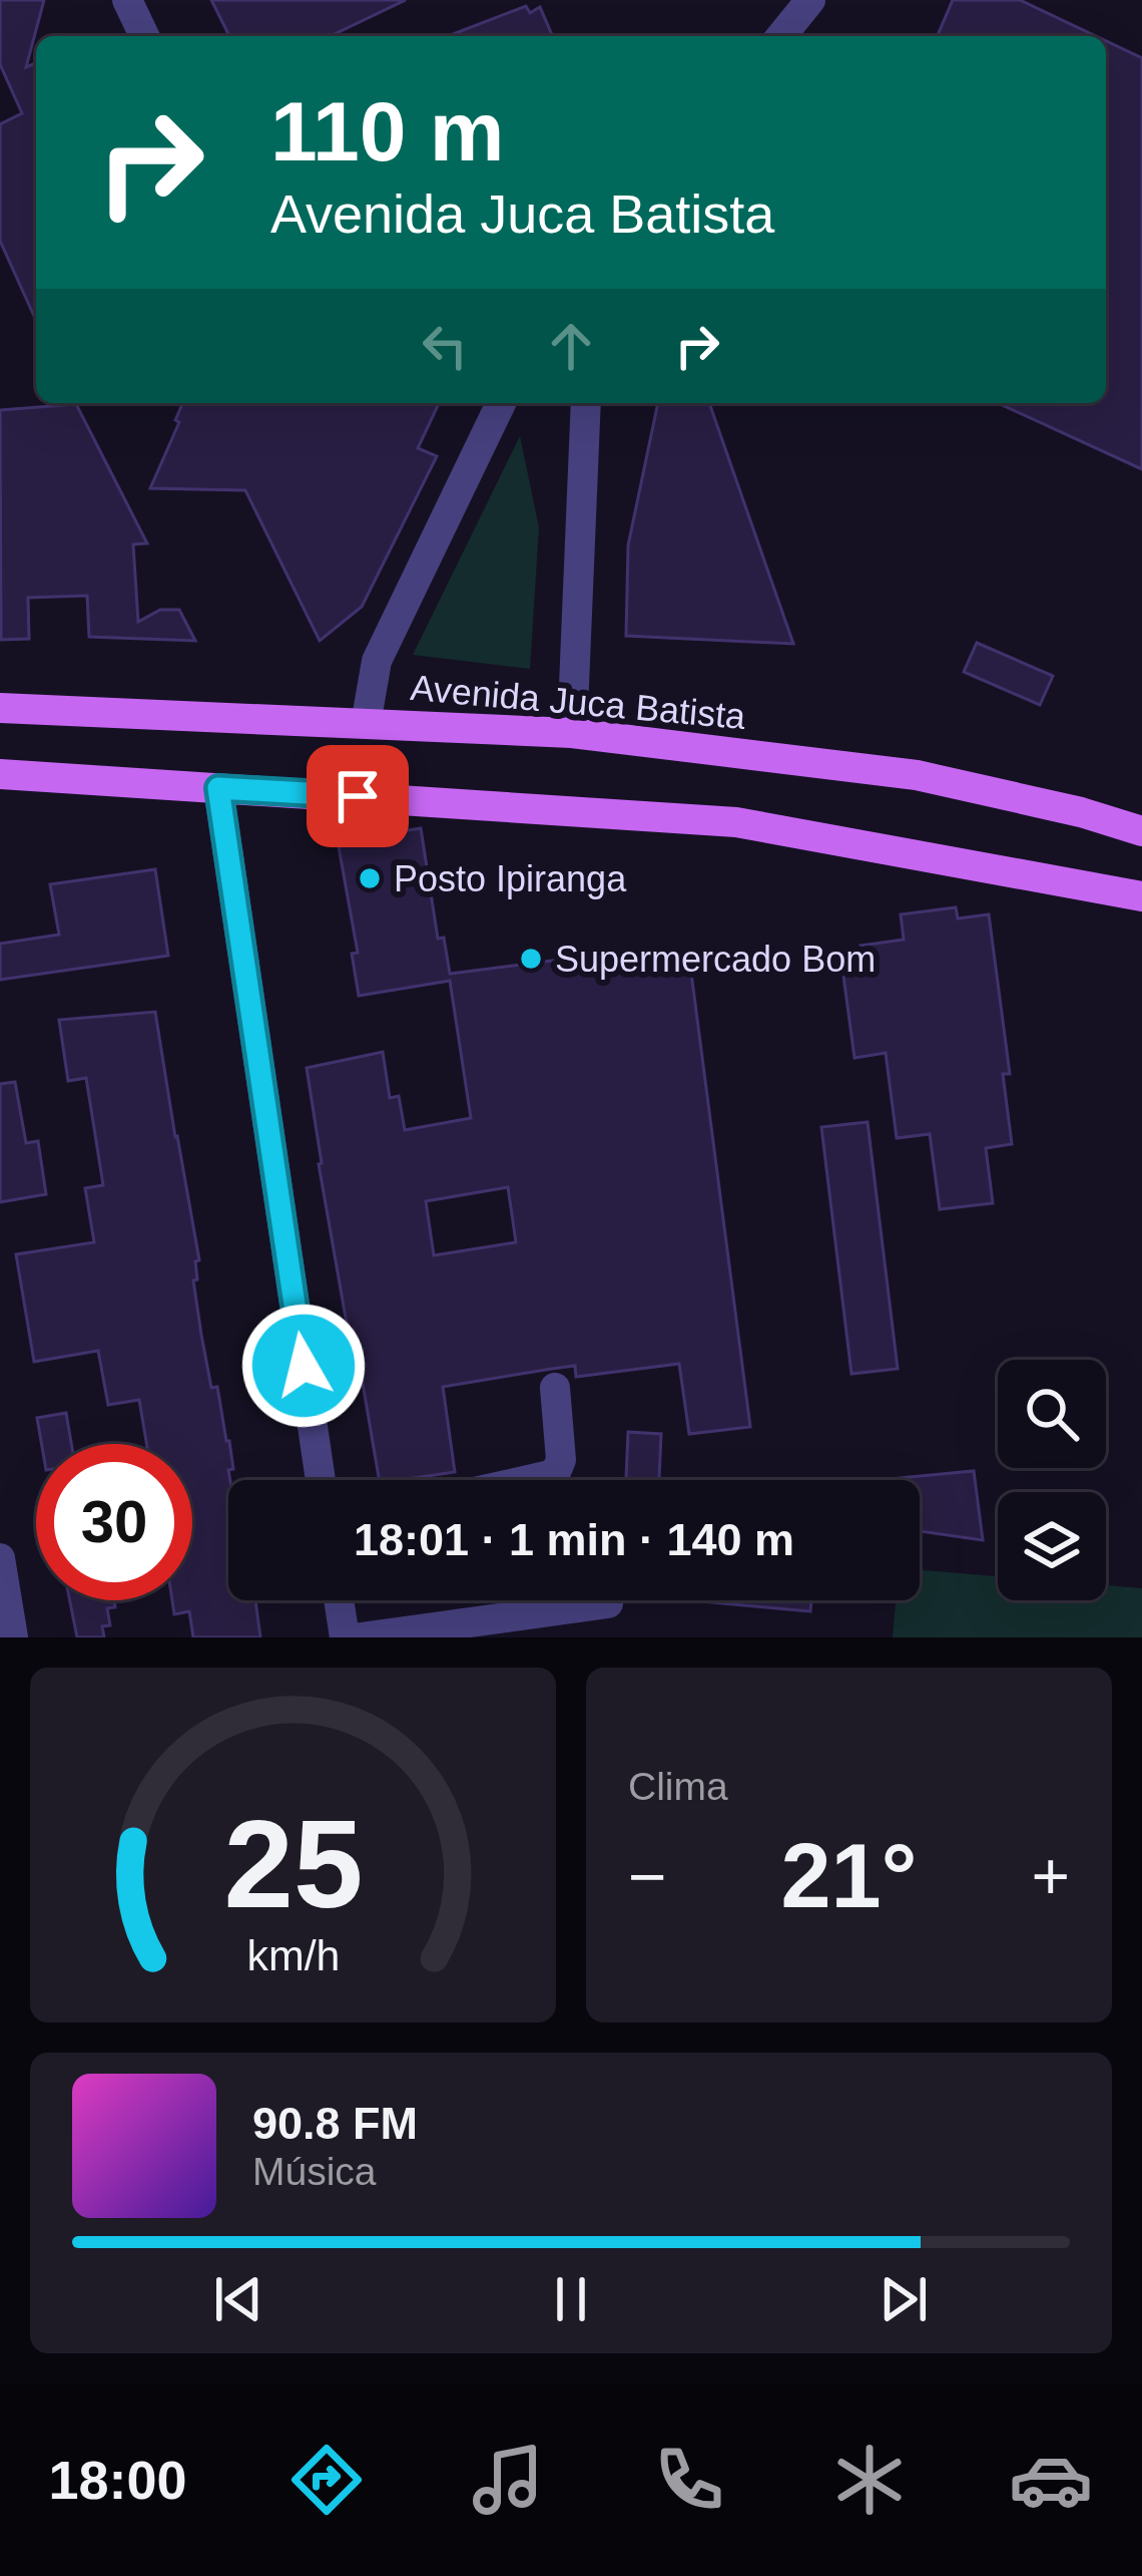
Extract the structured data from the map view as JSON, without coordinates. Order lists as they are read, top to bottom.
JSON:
{
  "streets": {
    "main road": ["Avenida Juca Batista"]
  },
  "places": ["Posto Ipiranga", "Supermercado Bom"],
  "page": {
    "turn": ["110 m", "Avenida Juca Batista"],
    "limit": "30",
    "trip": "18:01 · 1 min · 140 m",
    "tile": "Clima",
    "heat": ["−", "21°", "+"],
    "song": ["90.8 FM", "Música"],
    "tabs": "18:00",
    "gauge": ["25", "km/h"]
  }
}
